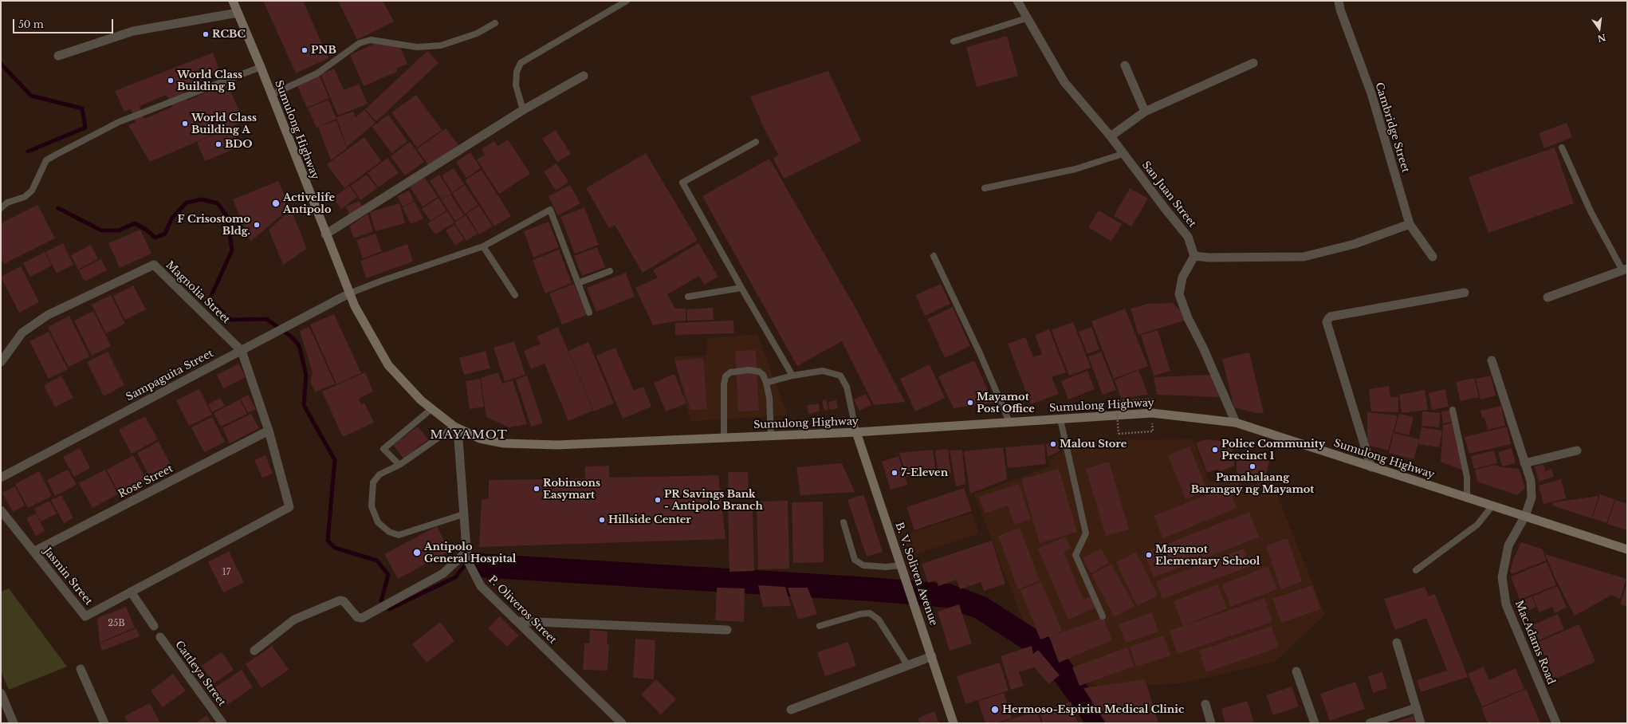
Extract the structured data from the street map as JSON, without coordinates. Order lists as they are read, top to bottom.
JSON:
{
  "streets": {
    "main road": ["Sumulong Highway", "B. V. Soliven Avenue"],
    "street": [
      "Cambridge Street",
      "San Juan Street",
      "Magnolia Street",
      "Sampaguita Street",
      "Rose Street",
      "Jasmin Street",
      "P. Oliveros Street",
      "MacAdams Road",
      "Cattleya Street"
    ]
  },
  "crossings": [
    ["Sumulong Highway", "Sampaguita Street"],
    ["Sumulong Highway", "B. V. Soliven Avenue"],
    ["Sumulong Highway", "P. Oliveros Street"],
    ["Sumulong Highway", "MacAdams Road"],
    ["Magnolia Street", "Sampaguita Street"],
    ["Magnolia Street", "Rose Street"],
    ["Magnolia Street", "Jasmin Street"],
    ["Rose Street", "Jasmin Street"]
  ],
  "districts": ["MAYAMOT"],
  "places": [
    "RCBC",
    "PNB",
    "World Class Building B",
    "World Class Building A",
    "BDO",
    "Activelife Antipolo",
    "F Crisostomo Bldg.",
    "Mayamot Post Office",
    "Malou Store",
    "Police Community Precinct 1",
    "Pamahalaang Barangay ng Mayamot",
    "7-Eleven",
    "Robinsons Easymart",
    "PR Savings Bank - Antipolo Branch",
    "Hillside Center",
    "Antipolo General Hospital",
    "Mayamot Elementary School",
    "Hermoso-Espiritu Medical Clinic"
  ],
  "house_numbers": ["17", "25B"],
  "scale_bar": "50 m",
  "north": "bottom"
}
